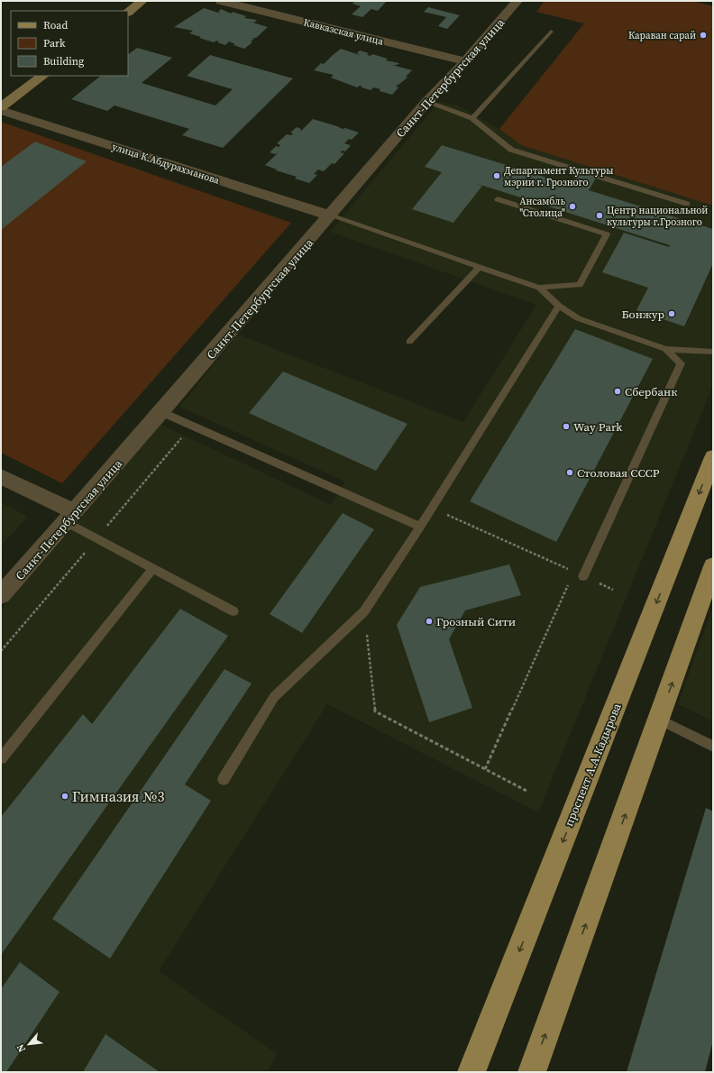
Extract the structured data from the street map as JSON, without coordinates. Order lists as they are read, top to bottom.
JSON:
{
  "streets": {
    "main road": ["проспект А.А.Кадырова"],
    "street": ["Кавказская улица", "Санкт-Петербургская улица", "улица К.Абдурахманова"]
  },
  "crossings": [
    ["Кавказская улица", "Санкт-Петербургская улица"],
    ["Санкт-Петербургская улица", "улица К.Абдурахманова"]
  ],
  "places": [
    "Караван сарай",
    "Департамент Культуры мэрии г. Грозного",
    "Ансамбль \"Столица\"",
    "Центр национальной культуры г.Грозного",
    "Бонжур",
    "Сбербанк",
    "Way Park",
    "Столовая СССР",
    "Грозный Сити",
    "Гимназия №3"
  ],
  "legend": ["Road", "Park", "Building"],
  "north": "bottom left"
}
